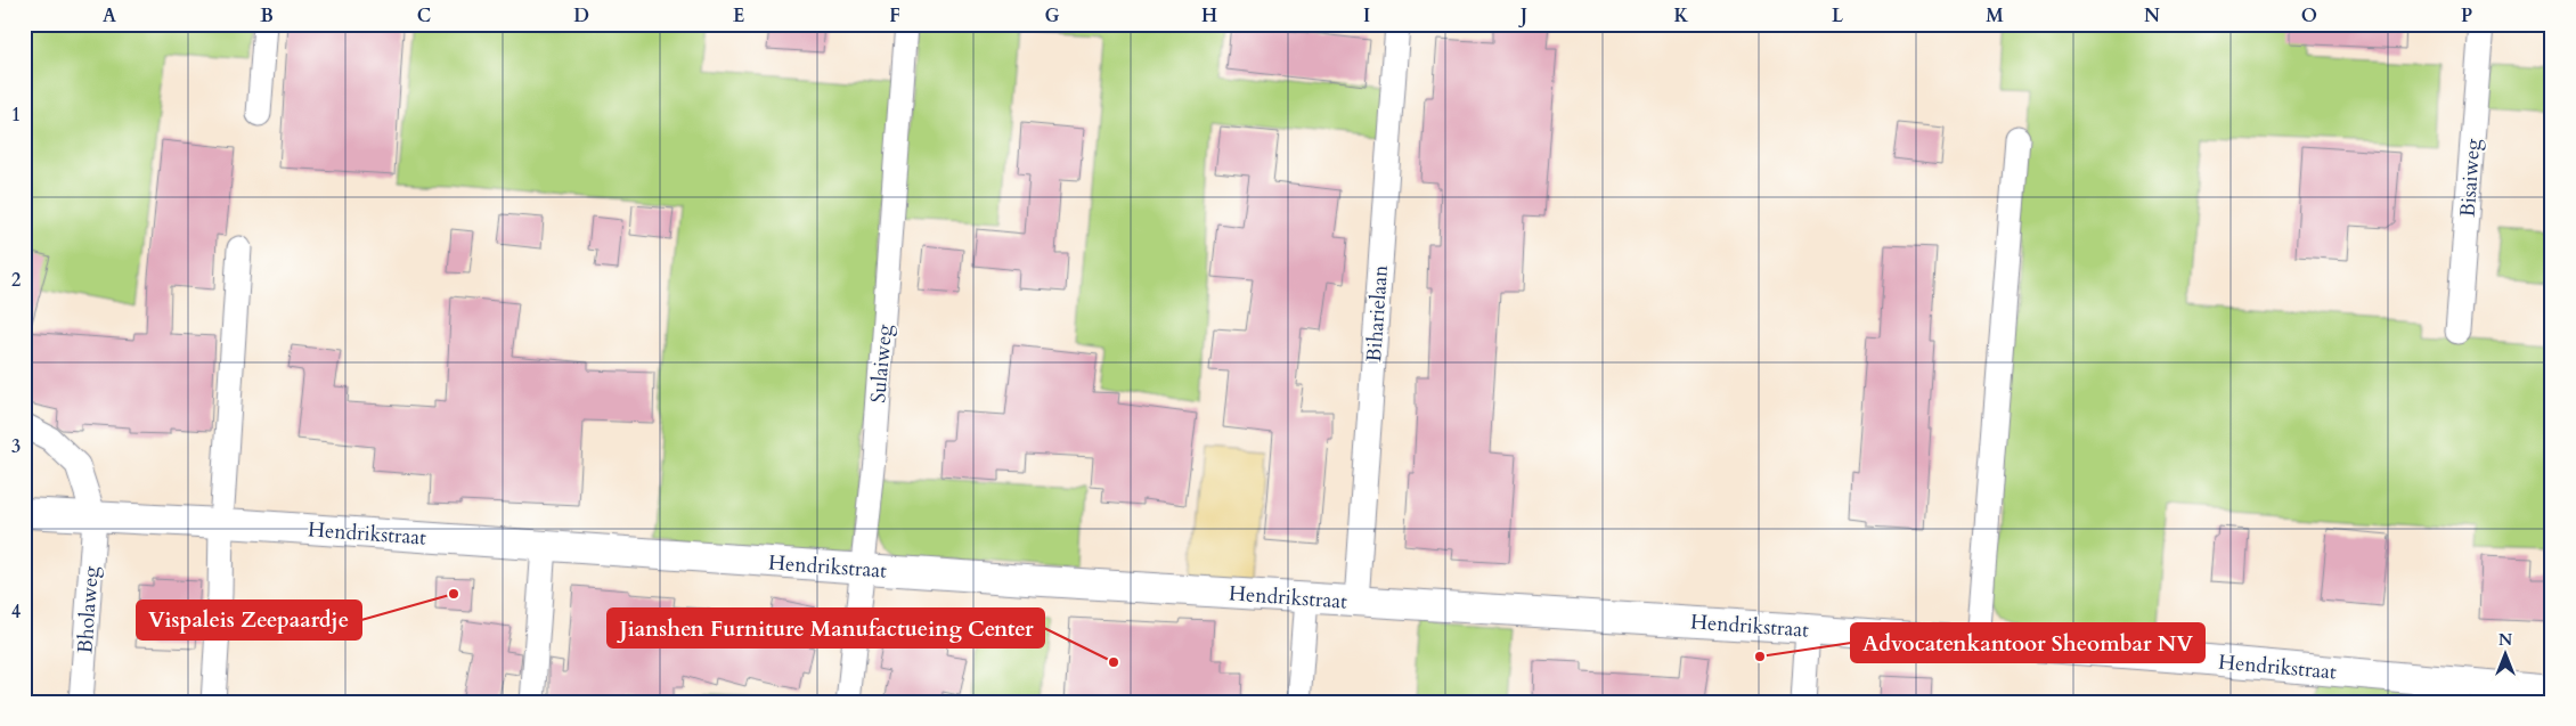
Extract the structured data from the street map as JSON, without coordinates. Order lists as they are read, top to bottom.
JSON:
{
  "streets": {
    "street": [
      "Bisaiweg",
      "Biharielaan",
      "Sulaiweg",
      "Hendrikstraat",
      "Bholaweg"
    ]
  },
  "crossings": [
    ["Biharielaan", "Hendrikstraat"],
    ["Sulaiweg", "Hendrikstraat"],
    ["Hendrikstraat", "Bholaweg"]
  ],
  "places": ["Vispaleis Zeepaardje", "Advocatenkantoor Sheombar NV", "Jianshen Furniture Manufactueing Center"],
  "north": "top",
  "grid": {
    "columns": [
      "A",
      "B",
      "C",
      "D",
      "E",
      "F",
      "G",
      "H",
      "I",
      "J",
      "K",
      "L",
      "M",
      "N",
      "O",
      "P"
    ],
    "rows": [
      "1",
      "2",
      "3",
      "4"
    ]
  }
}
